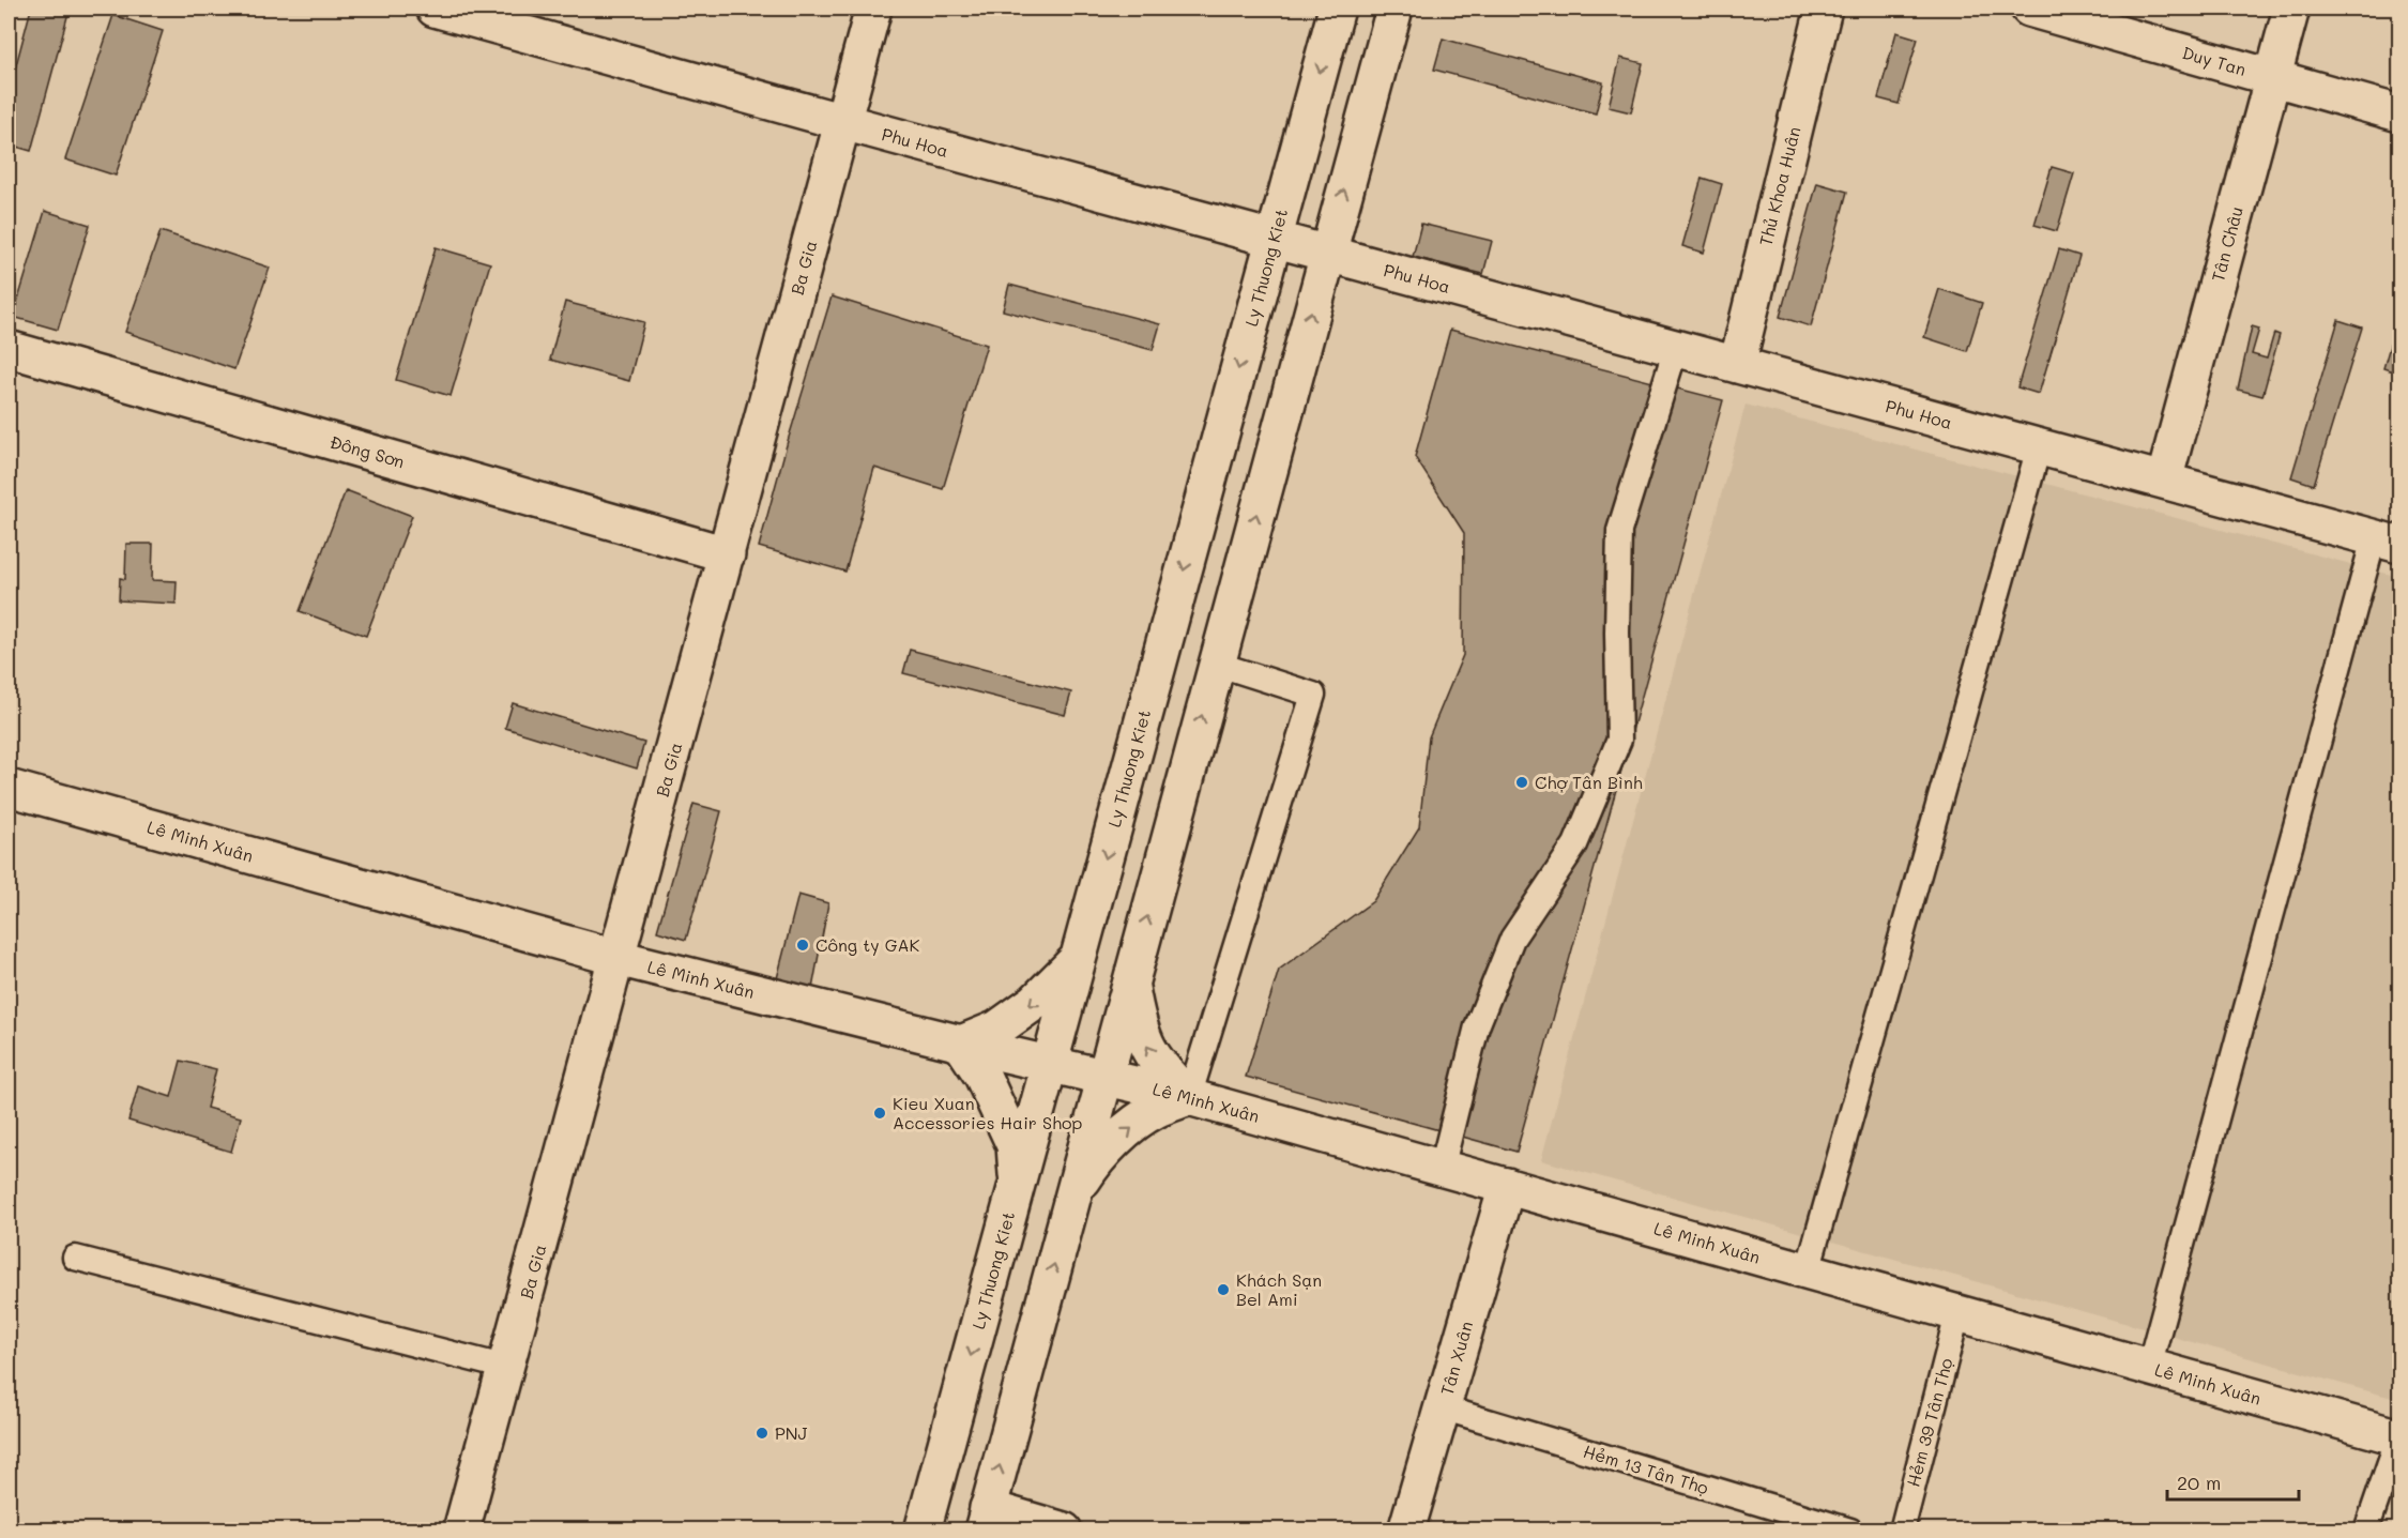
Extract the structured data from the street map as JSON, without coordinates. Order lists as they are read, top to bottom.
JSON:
{
  "streets": {
    "street": [
      "Duy Tan",
      "Phu Hoa",
      "Thủ Khoa Huân",
      "Tân Châu",
      "Ba Gia",
      "Ly Thuong Kiet",
      "Đông Sơn",
      "Lê Minh Xuân",
      "Tân Xuân"
    ],
    "lane": ["Hẻm 39 Tân Thọ", "Hẻm 13 Tân Thọ"]
  },
  "crossings": [
    ["Duy Tan", "Tân Châu"],
    ["Phu Hoa", "Thủ Khoa Huân"],
    ["Phu Hoa", "Tân Châu"],
    ["Phu Hoa", "Ba Gia"],
    ["Phu Hoa", "Ly Thuong Kiet"],
    ["Ba Gia", "Đông Sơn"],
    ["Ba Gia", "Lê Minh Xuân"],
    ["Ly Thuong Kiet", "Lê Minh Xuân"],
    ["Lê Minh Xuân", "Tân Xuân"],
    ["Lê Minh Xuân", "Hẻm 39 Tân Thọ"],
    ["Tân Xuân", "Hẻm 13 Tân Thọ"]
  ],
  "places": [
    "Chợ Tân Bình",
    "Công ty GAK",
    "Kieu Xuan Accessories Hair Shop",
    "Khách Sạn Bel Ami",
    "PNJ"
  ],
  "scale_bar": "20 m"
}
